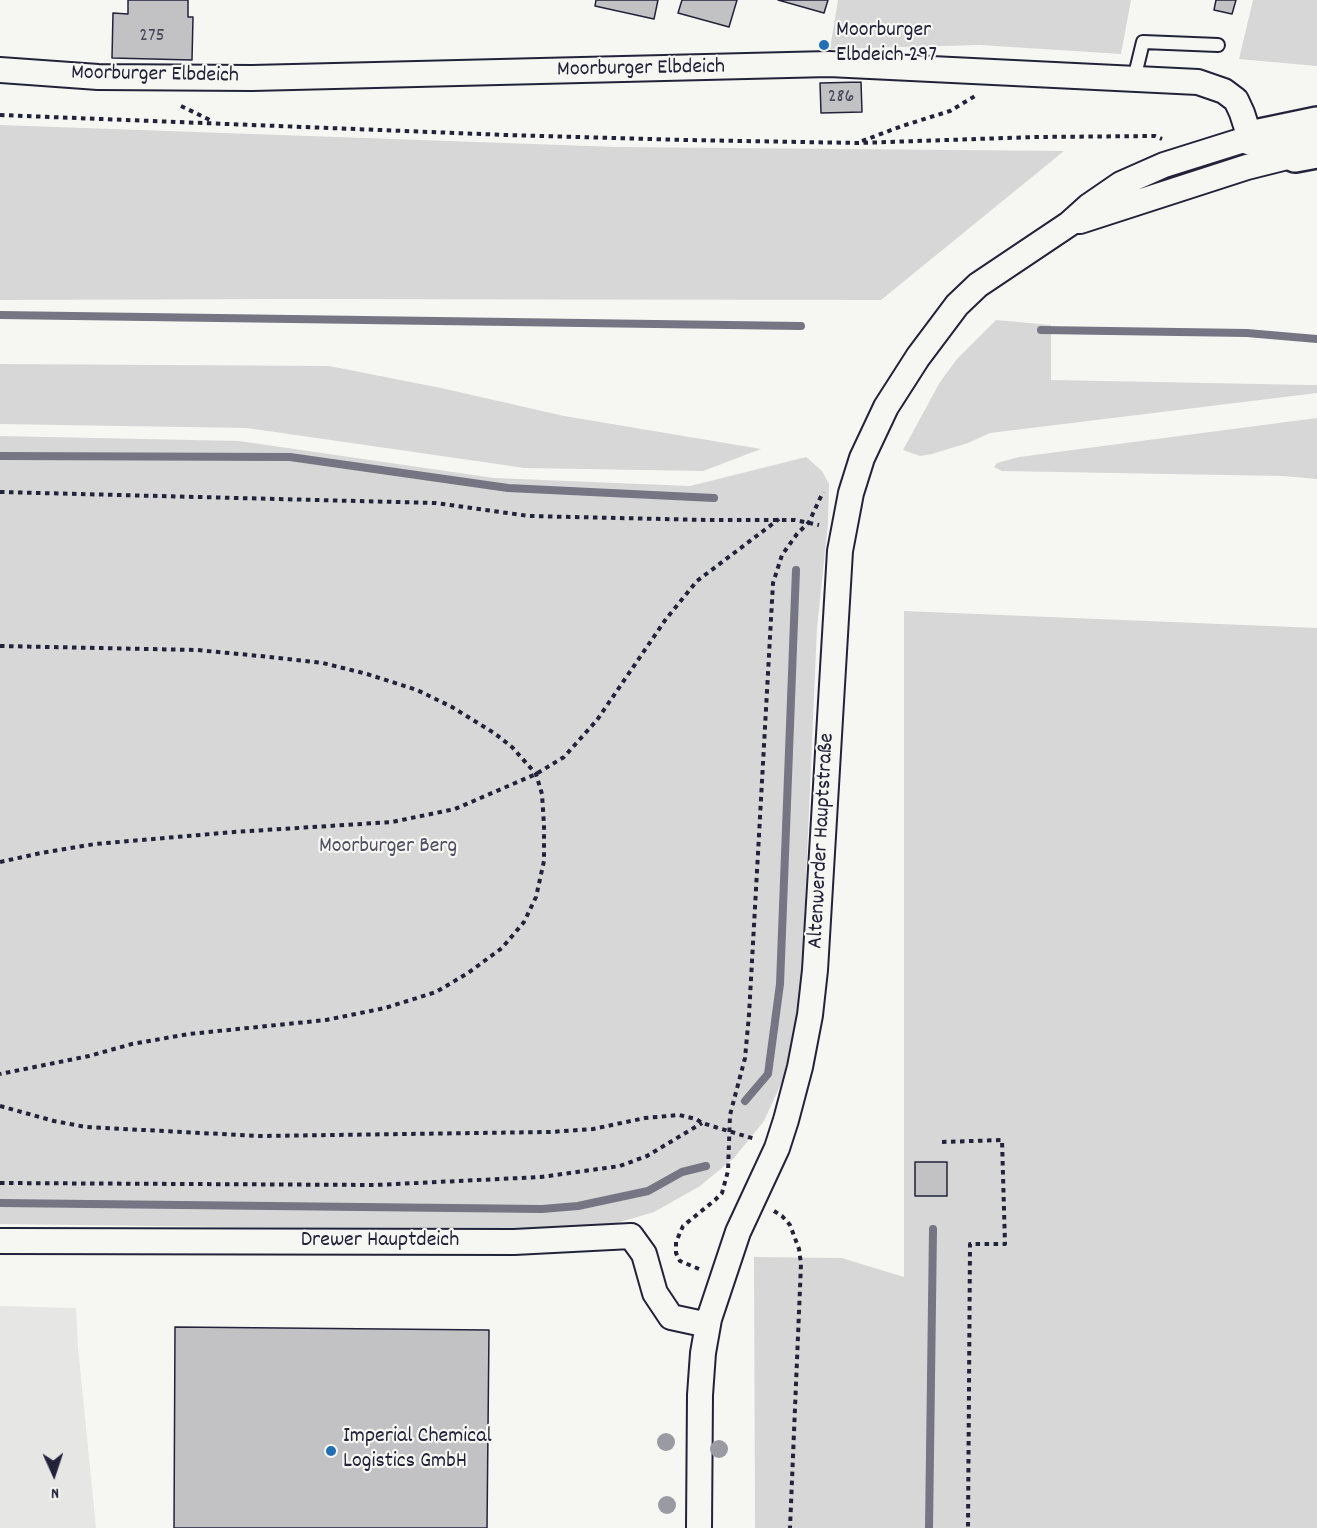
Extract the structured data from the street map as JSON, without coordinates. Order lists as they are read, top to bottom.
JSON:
{
  "streets": {
    "street": ["Moorburger Elbdeich", "Altenwerder Hauptstraße", "Drewer Hauptdeich"]
  },
  "crossings": [
    ["Moorburger Elbdeich", "Altenwerder Hauptstraße"],
    ["Altenwerder Hauptstraße", "Drewer Hauptdeich"]
  ],
  "parks": ["Moorburger Berg"],
  "places": ["Moorburger Elbdeich 297", "Imperial Chemical Logistics GmbH"],
  "house_numbers": ["275", "286"],
  "north": "bottom"
}
